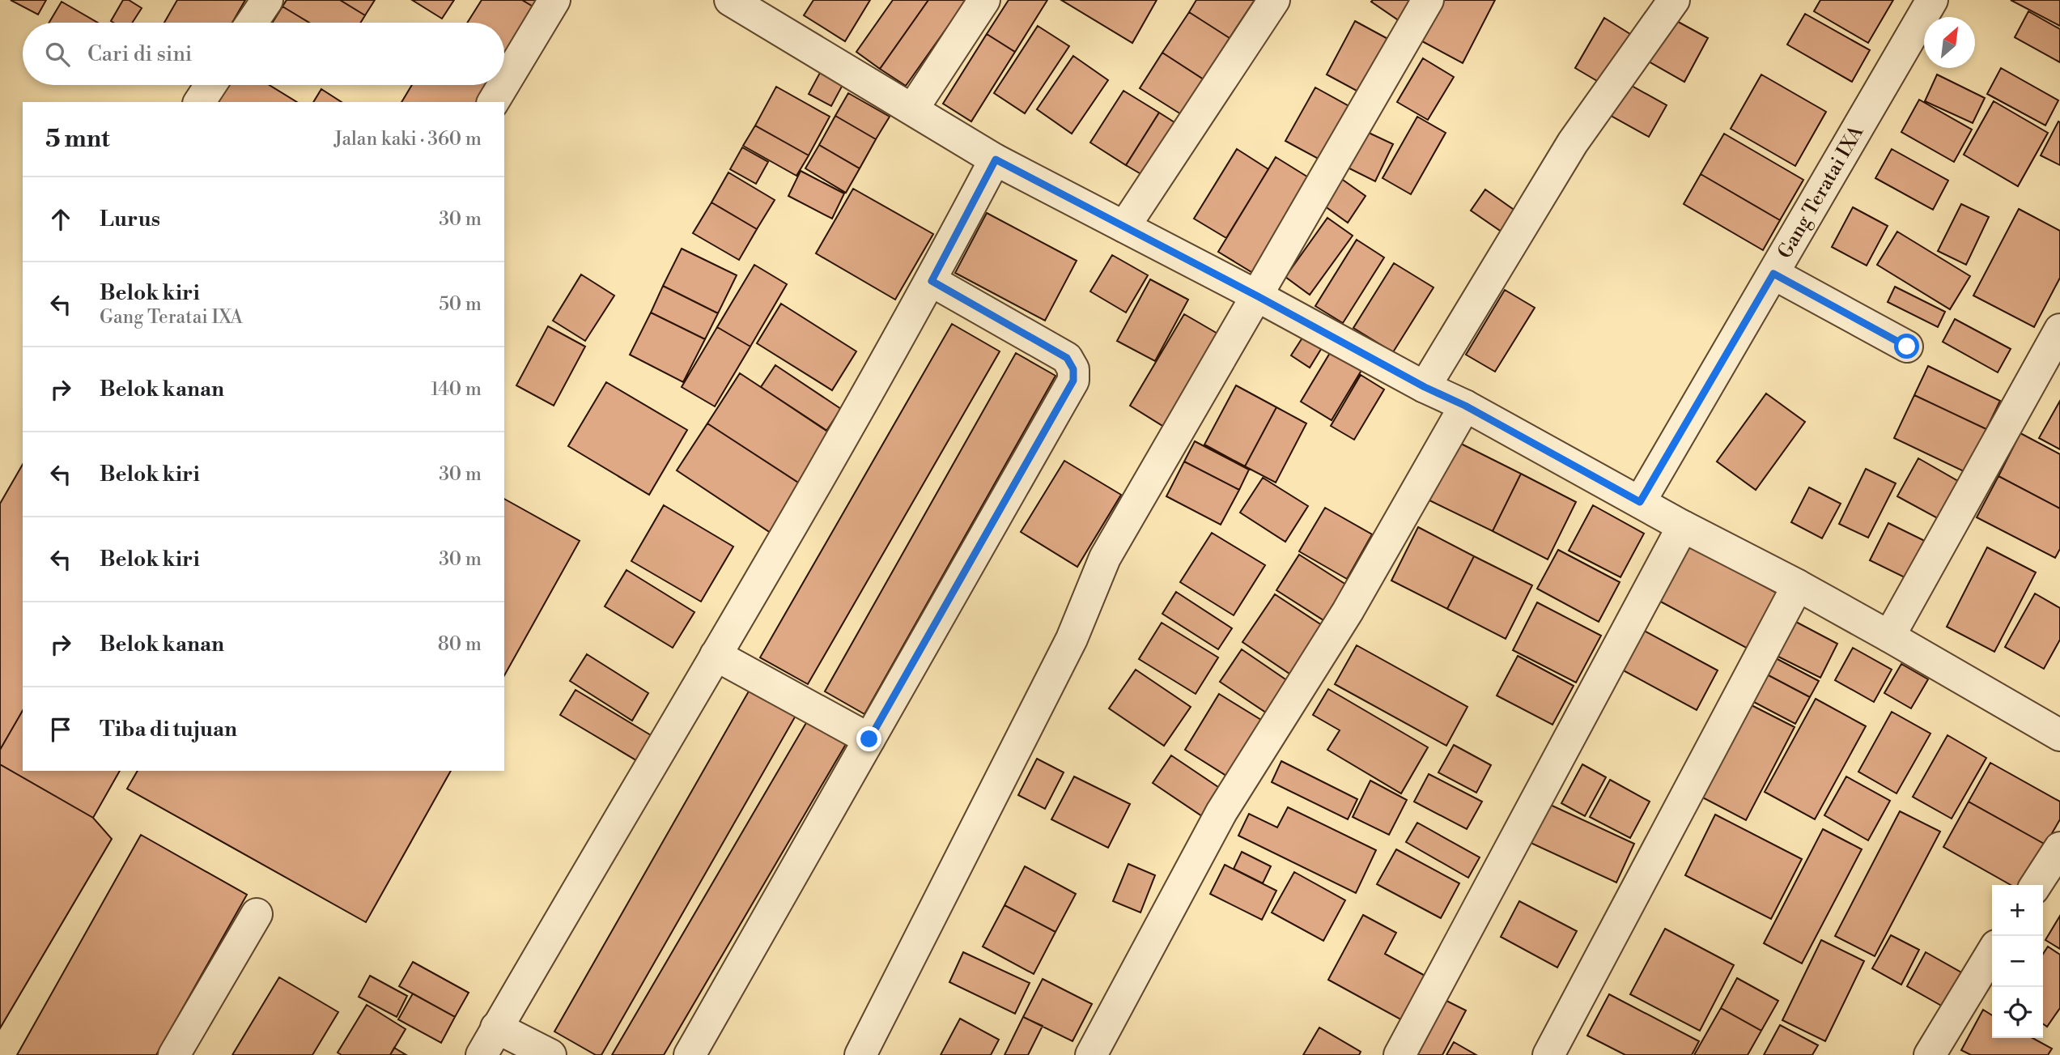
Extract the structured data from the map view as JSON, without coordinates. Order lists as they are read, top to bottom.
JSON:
{
  "streets": {
    "street": ["Gang Teratai IXA"]
  },
  "north": "top right",
  "page": {
    "search": "Cari di sini",
    "heading": ["5 mnt", "Jalan kaki · 360 m"],
    "list": [
      ["Lurus", "30 m"],
      ["Belok kiri", "Gang Teratai IXA", "50 m"],
      ["Belok kanan", "140 m"],
      ["Belok kiri", "30 m"],
      ["Belok kiri", "30 m"],
      ["Belok kanan", "80 m"],
      "Tiba di tujuan"
    ],
    "map_buttons": ["+", "−"]
  }
}
